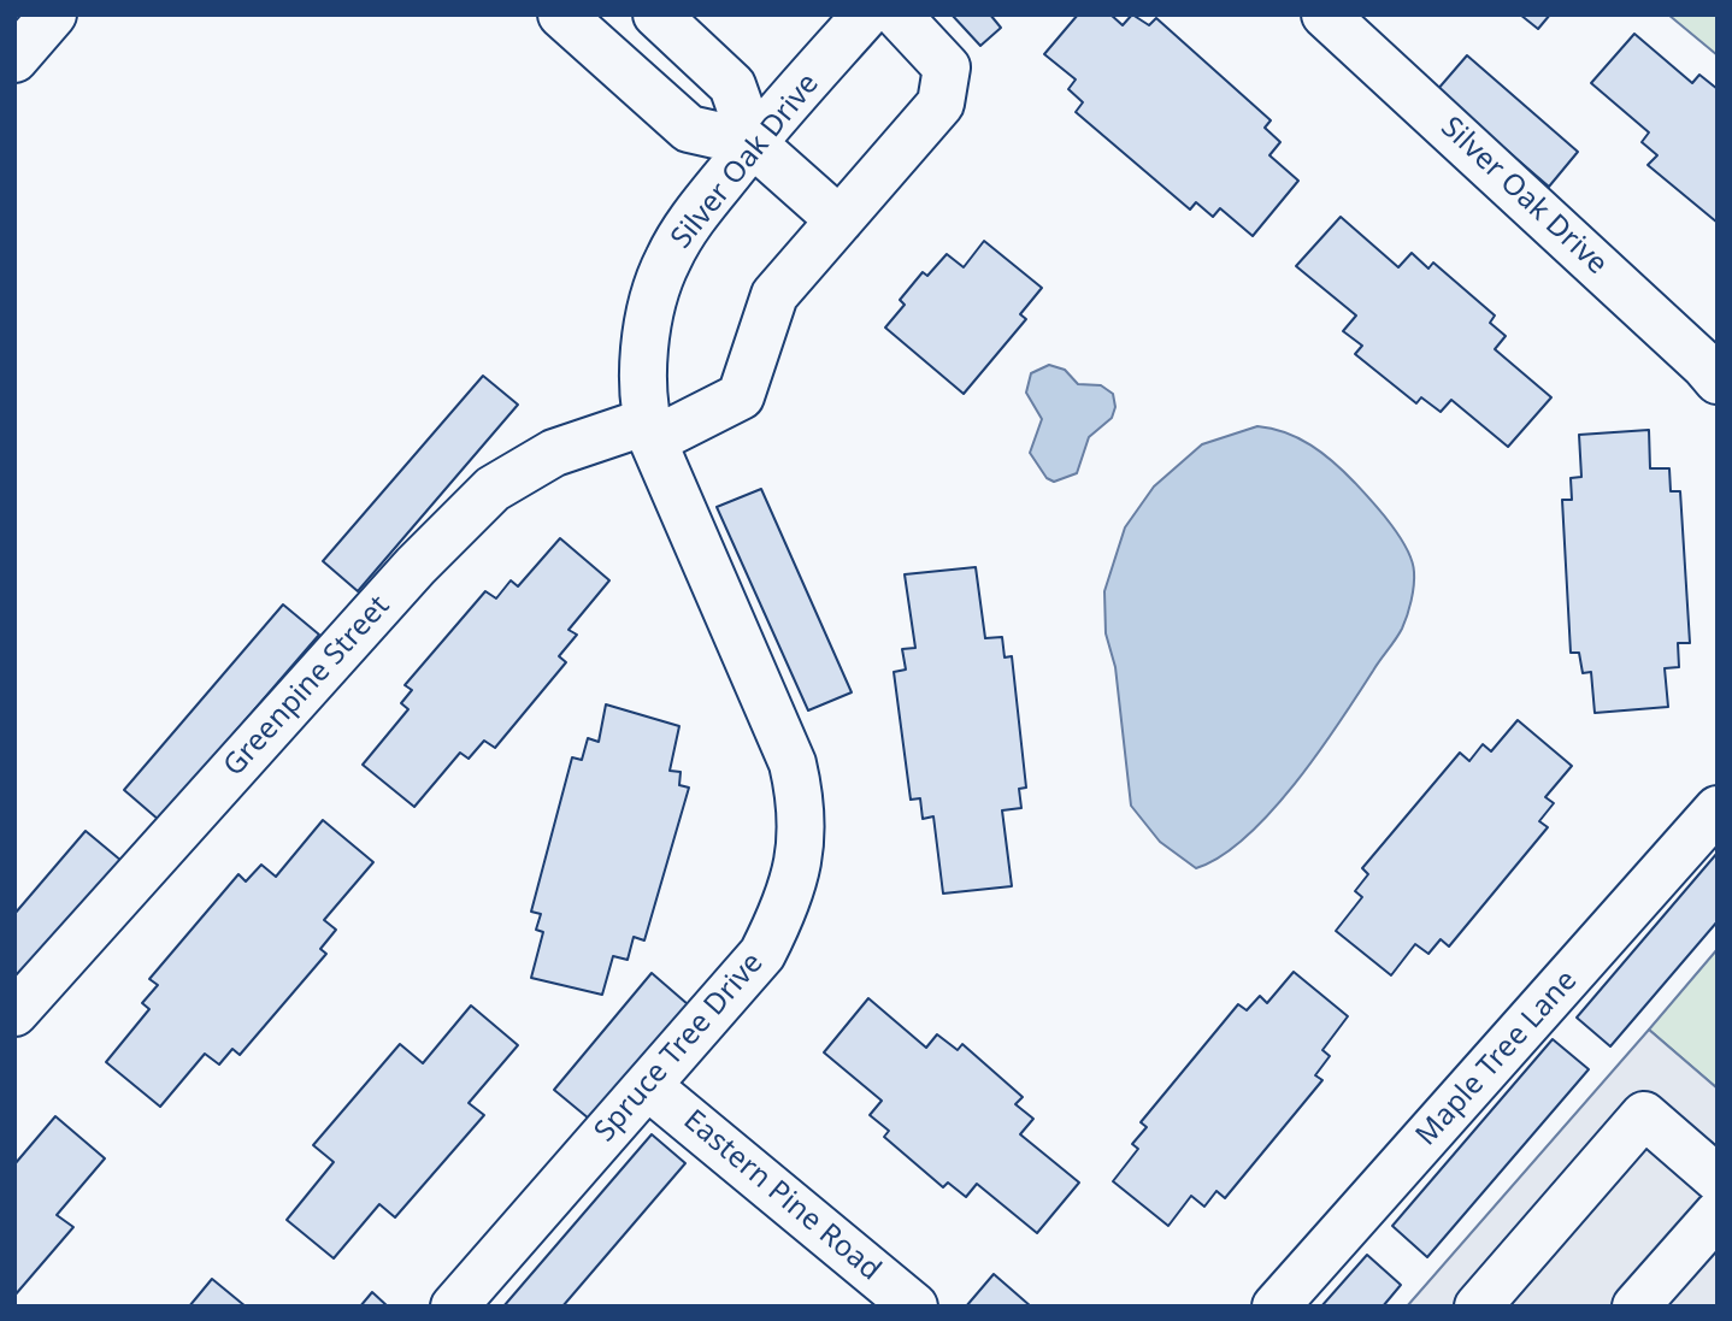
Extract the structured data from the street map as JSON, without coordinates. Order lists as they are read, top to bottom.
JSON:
{
  "streets": {
    "street": [
      "Silver Oak Drive",
      "Greenpine Street",
      "Spruce Tree Drive",
      "Maple Tree Lane",
      "Eastern Pine Road"
    ]
  },
  "crossings": [
    ["Silver Oak Drive", "Greenpine Street"],
    ["Silver Oak Drive", "Spruce Tree Drive"],
    ["Greenpine Street", "Spruce Tree Drive"],
    ["Spruce Tree Drive", "Eastern Pine Road"]
  ]
}
